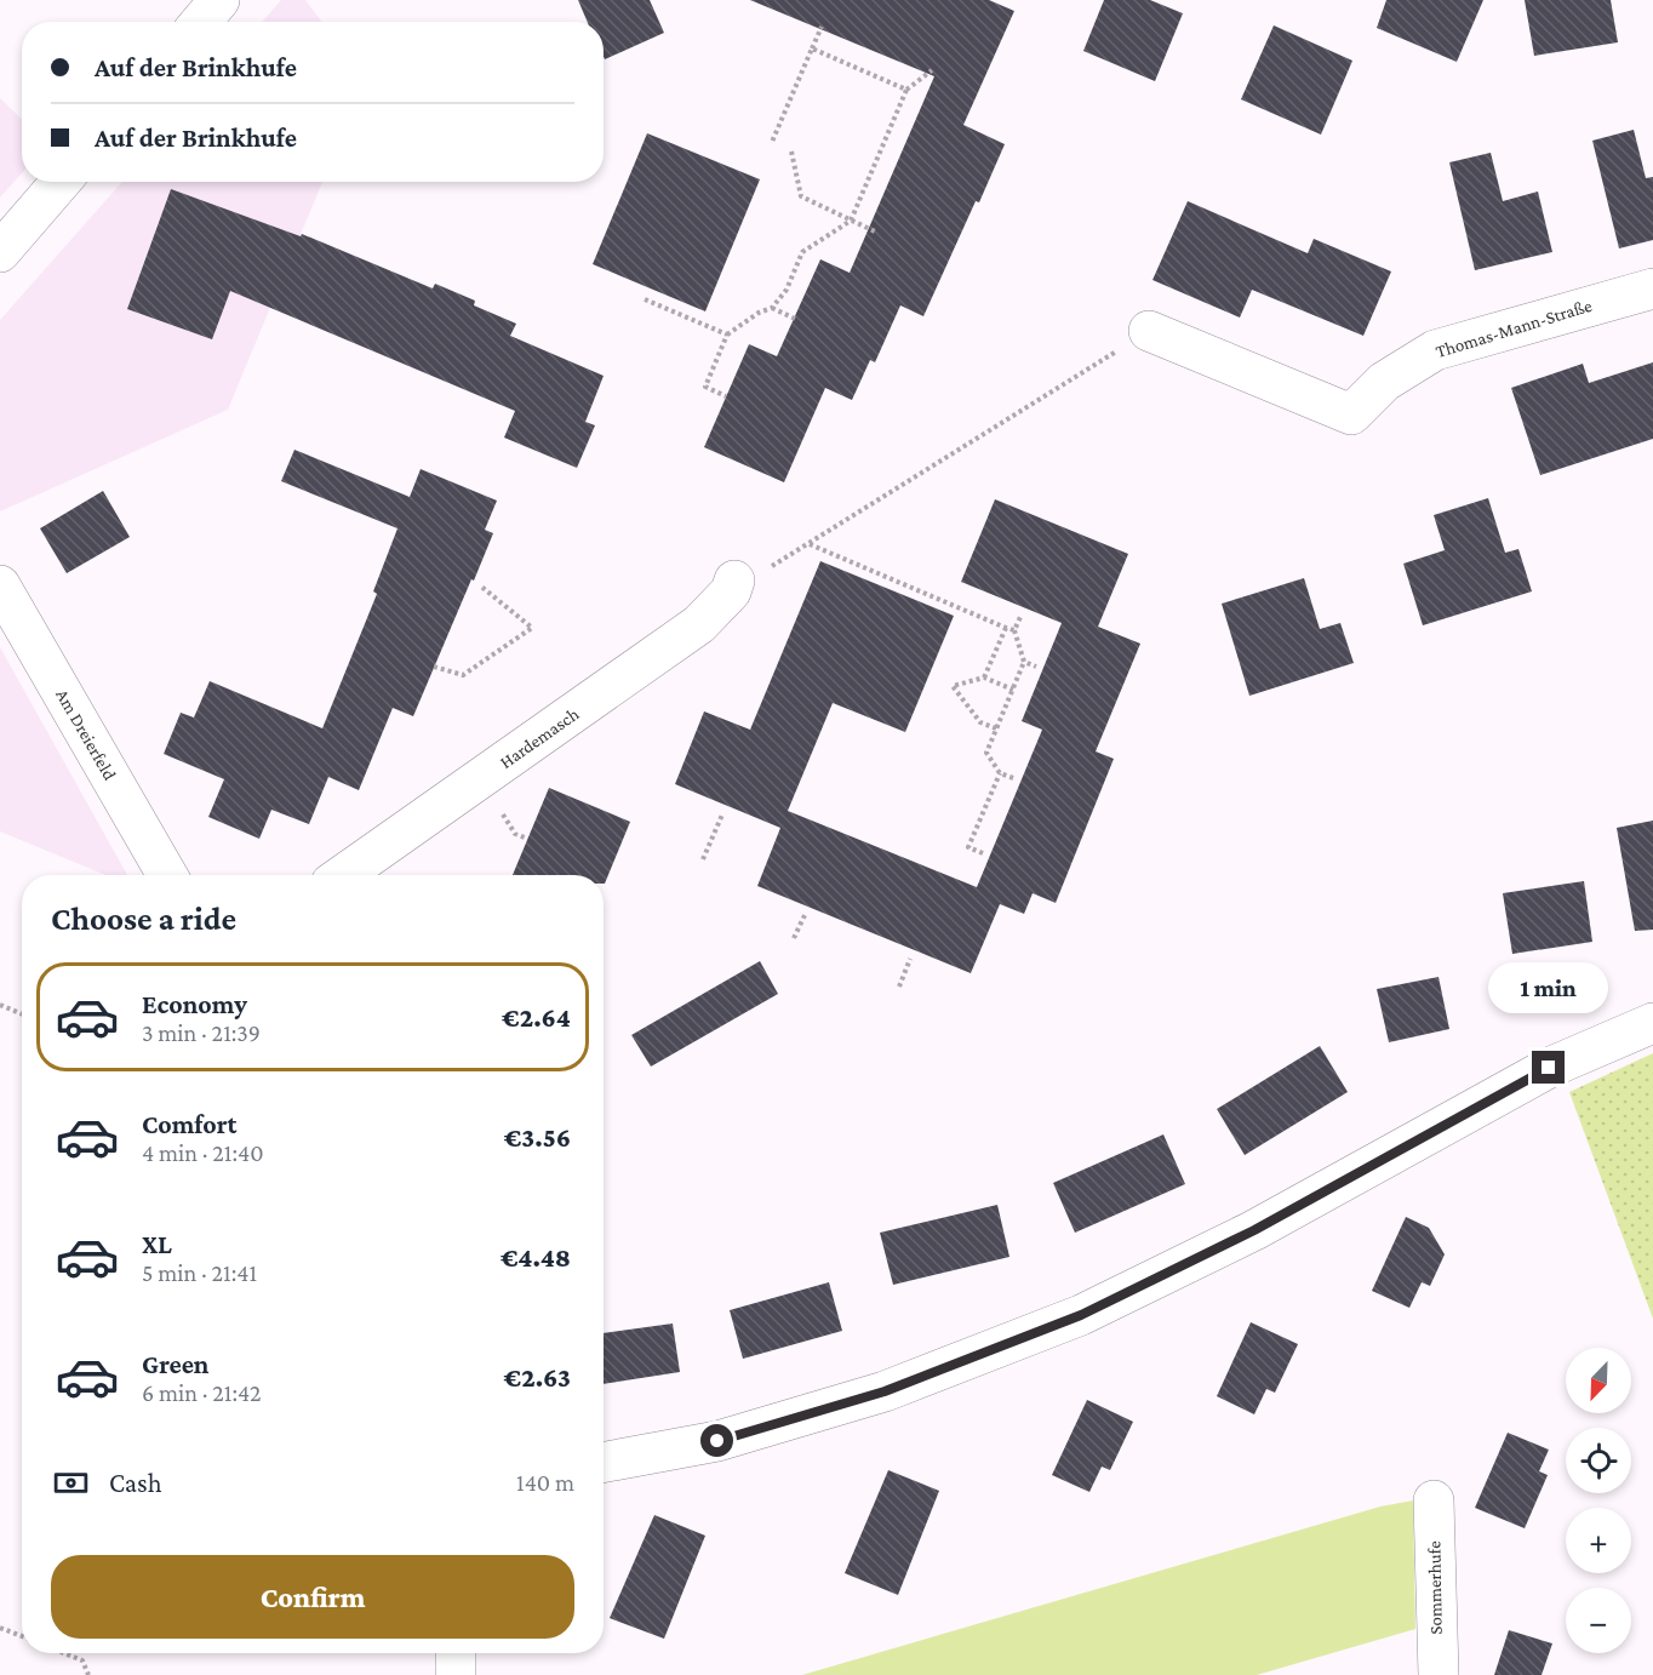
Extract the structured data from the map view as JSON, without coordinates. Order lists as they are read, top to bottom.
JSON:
{
  "streets": {
    "street": [
      "Thomas-Mann-Straße",
      "Am Dreierfeld",
      "Hardemasch",
      "Sommerhufe"
    ]
  },
  "north": "bottom left",
  "page": {
    "banner": ["Auf der Brinkhufe", "Auf der Brinkhufe"],
    "heading": "Choose a ride",
    "bubble": "1 min",
    "list": [
      {
        "name": "Economy",
        "note": "3 min · 21:39",
        "value": "€2.64"
      },
      {
        "name": "Comfort",
        "note": "4 min · 21:40",
        "value": "€3.56"
      },
      {
        "name": "XL",
        "note": "5 min · 21:41",
        "value": "€4.48"
      },
      {
        "name": "Green",
        "note": "6 min · 21:42",
        "value": "€2.63"
      }
    ],
    "map_buttons": ["+", "−"],
    "pay": ["Cash", "140 m"],
    "buttons": "Confirm"
  }
}
